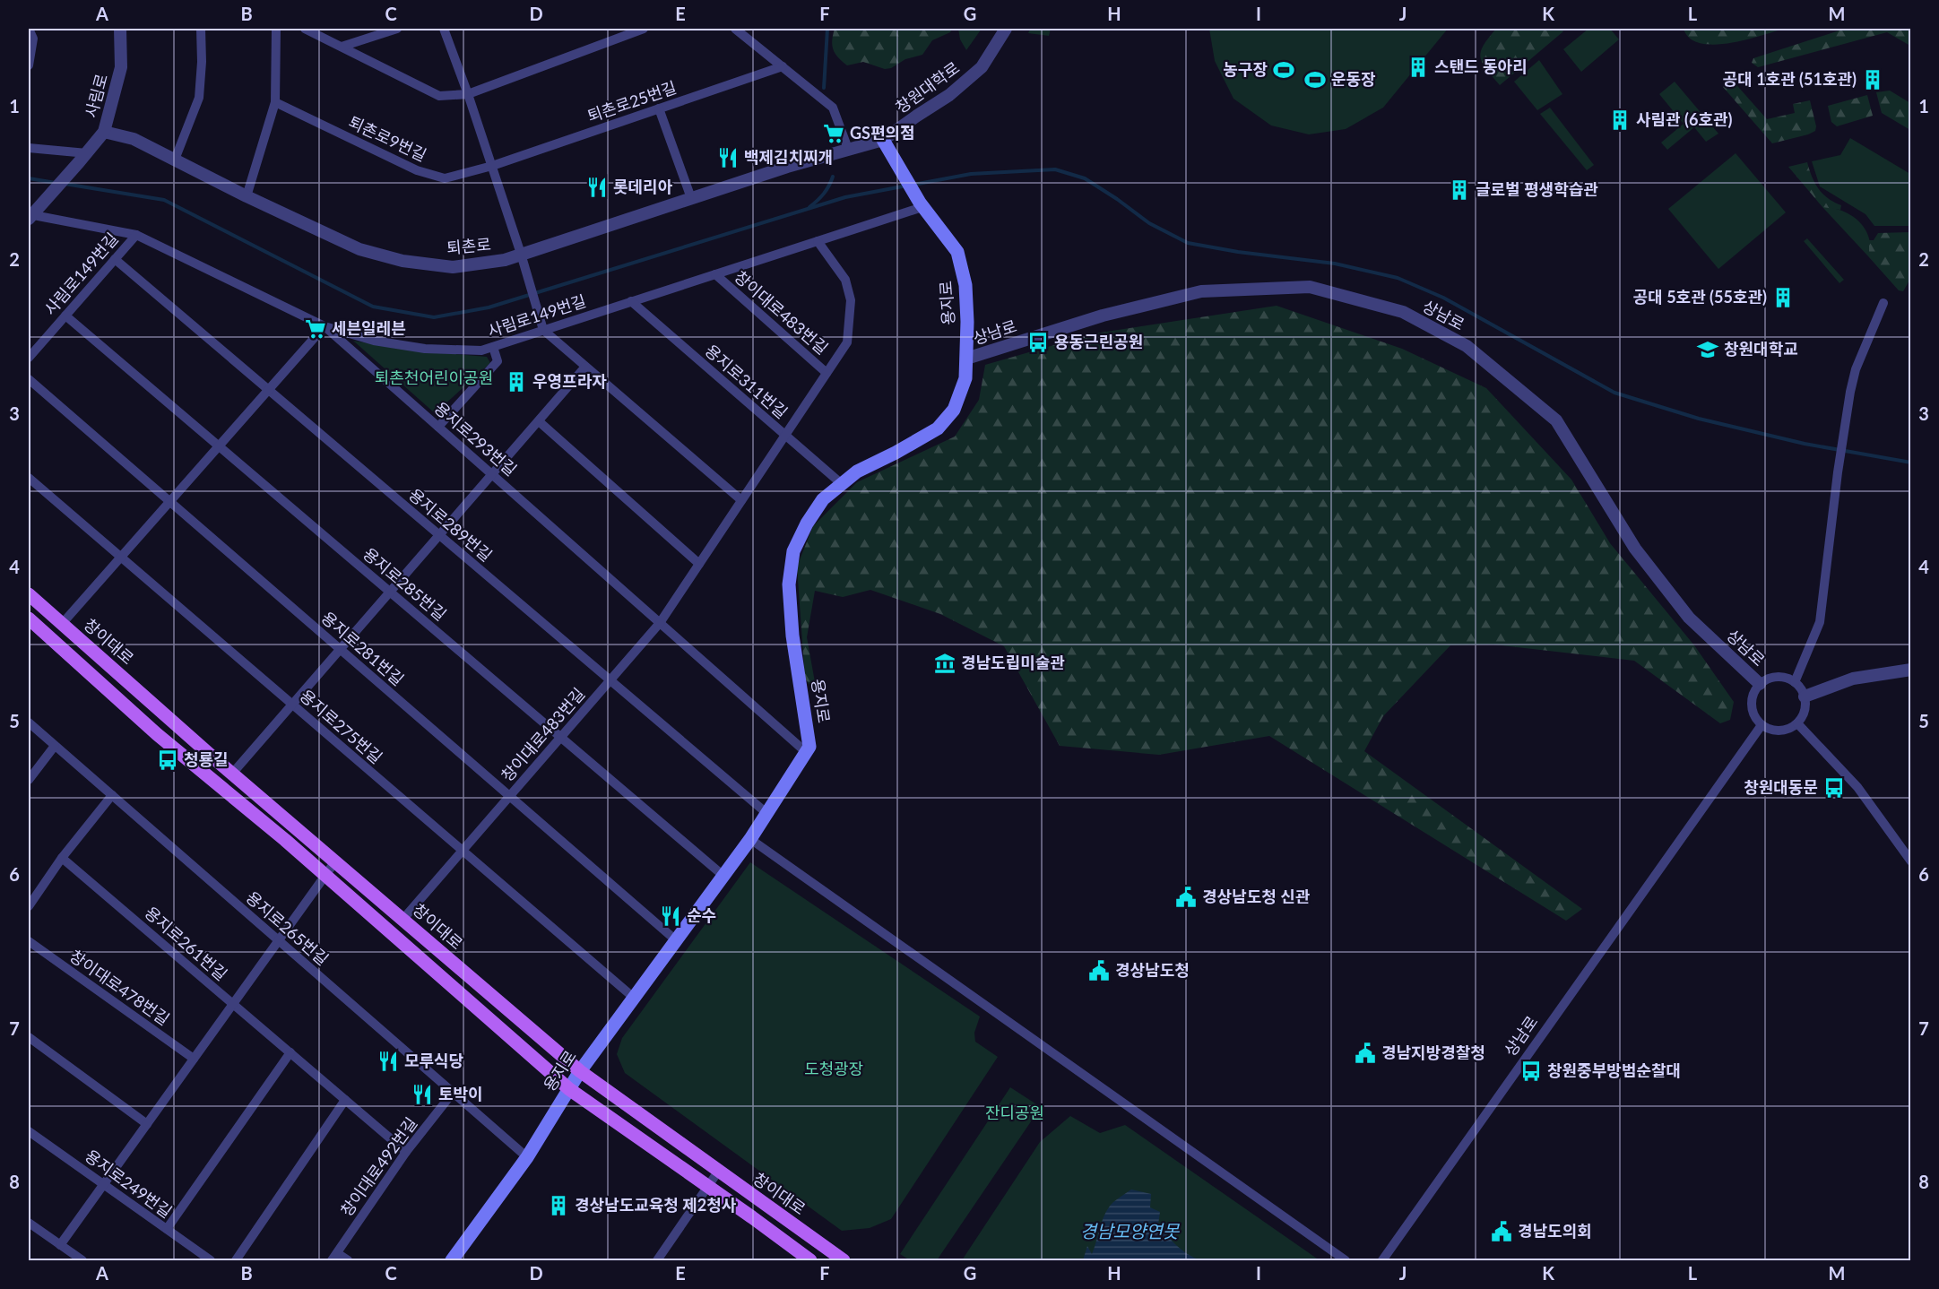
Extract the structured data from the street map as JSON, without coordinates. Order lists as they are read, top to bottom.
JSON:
{
  "streets": {
    "main road": ["용지로", "창이대로"],
    "street": [
      "창원대학로",
      "사림로",
      "퇴촌로25번길",
      "퇴촌로9번길",
      "퇴촌로",
      "사림로149번길",
      "창이대로483번길",
      "상남로",
      "용지로311번길",
      "용지로293번길",
      "용지로289번길",
      "용지로285번길",
      "용지로281번길",
      "용지로275번길",
      "용지로265번길",
      "용지로261번길",
      "창이대로478번길",
      "창이대로492번길",
      "용지로249번길"
    ]
  },
  "crossings": [
    ["창원대학로", "퇴촌로"],
    ["창원대학로", "용지로"],
    ["사림로", "퇴촌로"],
    ["사림로", "사림로149번길"],
    ["퇴촌로25번길", "퇴촌로9번길"],
    ["사림로149번길", "용지로"],
    ["사림로149번길", "창이대로483번길"],
    ["사림로149번길", "용지로311번길"],
    ["사림로149번길", "용지로293번길"],
    ["사림로149번길", "용지로289번길"],
    ["사림로149번길", "용지로285번길"],
    ["용지로", "상남로"],
    ["용지로", "용지로311번길"],
    ["용지로", "용지로293번길"],
    ["용지로", "용지로289번길"],
    ["용지로", "용지로285번길"],
    ["용지로", "창이대로"],
    ["용지로", "용지로281번길"],
    ["용지로", "용지로275번길"],
    ["용지로", "용지로265번길"],
    ["창이대로483번길", "용지로311번길"],
    ["창이대로483번길", "용지로293번길"],
    ["창이대로483번길", "용지로289번길"],
    ["창이대로483번길", "용지로285번길"],
    ["창이대로483번길", "창이대로"],
    ["창이대로483번길", "용지로281번길"],
    ["창이대로483번길", "용지로275번길"],
    ["용지로265번길", "창이대로492번길"],
    ["용지로261번길", "창이대로492번길"]
  ],
  "water": ["경남모양연못"],
  "parks": ["퇴촌천어린이공원", "도청광장", "잔디공원"],
  "places": {
    "building": [
      "스탠드 동아리",
      "공대 1호관 (51호관)",
      "사림관 (6호관)",
      "글로벌 평생학습관",
      "공대 5호관 (55호관)",
      "우영프라자",
      "경상남도교육청 제2청사"
    ],
    "sports": ["농구장", "운동장"],
    "supermarket": ["GS편의점", "세븐일레븐"],
    "restaurant": [
      "백제김치찌개",
      "롯데리아",
      "순수",
      "모루식당",
      "토박이"
    ],
    "bus stop": [
      "용동근린공원",
      "청룡길",
      "창원대동문",
      "창원중부방범순찰대"
    ],
    "school or university": ["창원대학교"],
    "museum": ["경남도립미술관"],
    "public building": [
      "경상남도청 신관",
      "경상남도청",
      "경남지방경찰청",
      "경남도의회"
    ]
  },
  "grid": {
    "columns": [
      "A",
      "B",
      "C",
      "D",
      "E",
      "F",
      "G",
      "H",
      "I",
      "J",
      "K",
      "L",
      "M"
    ],
    "rows": [
      "1",
      "2",
      "3",
      "4",
      "5",
      "6",
      "7",
      "8"
    ]
  }
}
